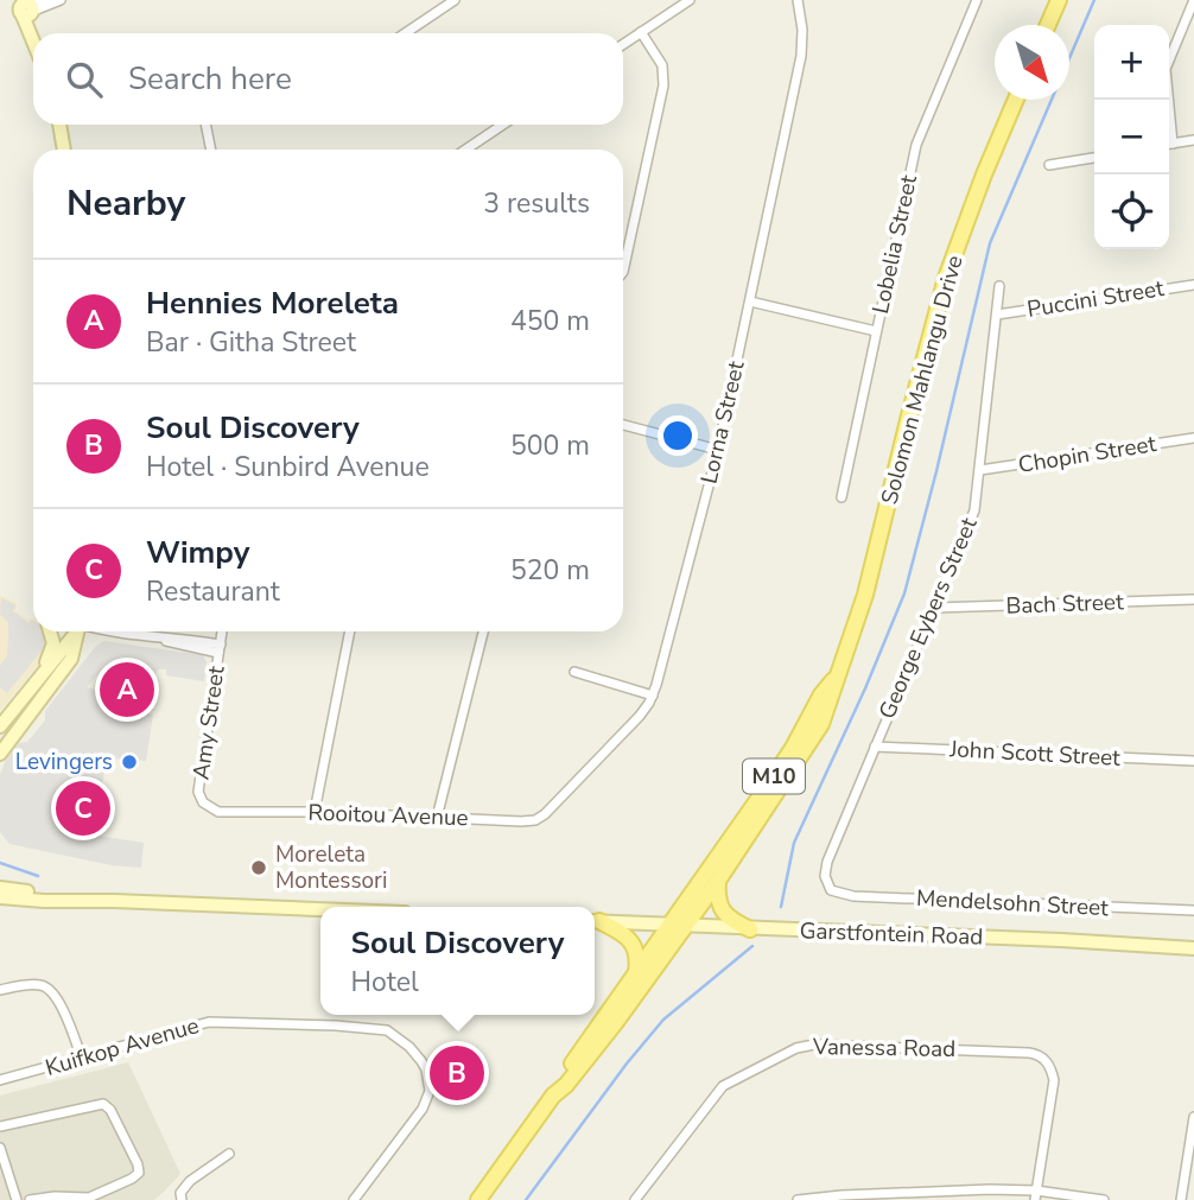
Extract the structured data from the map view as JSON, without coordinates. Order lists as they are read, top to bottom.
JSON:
{
  "streets": {
    "main road": ["Solomon Mahlangu Drive", "M10", "Garstfontein Road"],
    "street": [
      "Lobelia Street",
      "Puccini Street",
      "Lorna Street",
      "Chopin Street",
      "Bach Street",
      "George Eybers Street",
      "Amy Street",
      "John Scott Street",
      "Rooitou Avenue",
      "Mendelsohn Street",
      "Kuifkop Avenue",
      "Vanessa Road"
    ]
  },
  "crossings": [
    ["Puccini Street", "George Eybers Street"],
    ["Solomon Mahlangu Drive", "Garstfontein Road"],
    ["Lorna Street", "Rooitou Avenue"],
    ["Chopin Street", "George Eybers Street"],
    ["Bach Street", "George Eybers Street"],
    ["George Eybers Street", "John Scott Street"],
    ["George Eybers Street", "Mendelsohn Street"],
    ["Amy Street", "Rooitou Avenue"]
  ],
  "places": ["Levingers", "Moreleta Montessori"],
  "north": "bottom right",
  "page": {
    "map_buttons": ["+", "−"],
    "search": "Search here",
    "heading": ["Nearby", "3 results"],
    "list": [
      {
        "mark": "A",
        "name": "Hennies Moreleta",
        "note": "Bar · Githa Street",
        "value": "450 m"
      },
      {
        "mark": "B",
        "name": "Soul Discovery",
        "note": "Hotel · Sunbird Avenue",
        "value": "500 m"
      },
      {
        "mark": "C",
        "name": "Wimpy",
        "note": "Restaurant",
        "value": "520 m"
      }
    ],
    "pins": ["A", "C", "B"],
    "popup": ["Soul Discovery", "Hotel"]
  }
}
